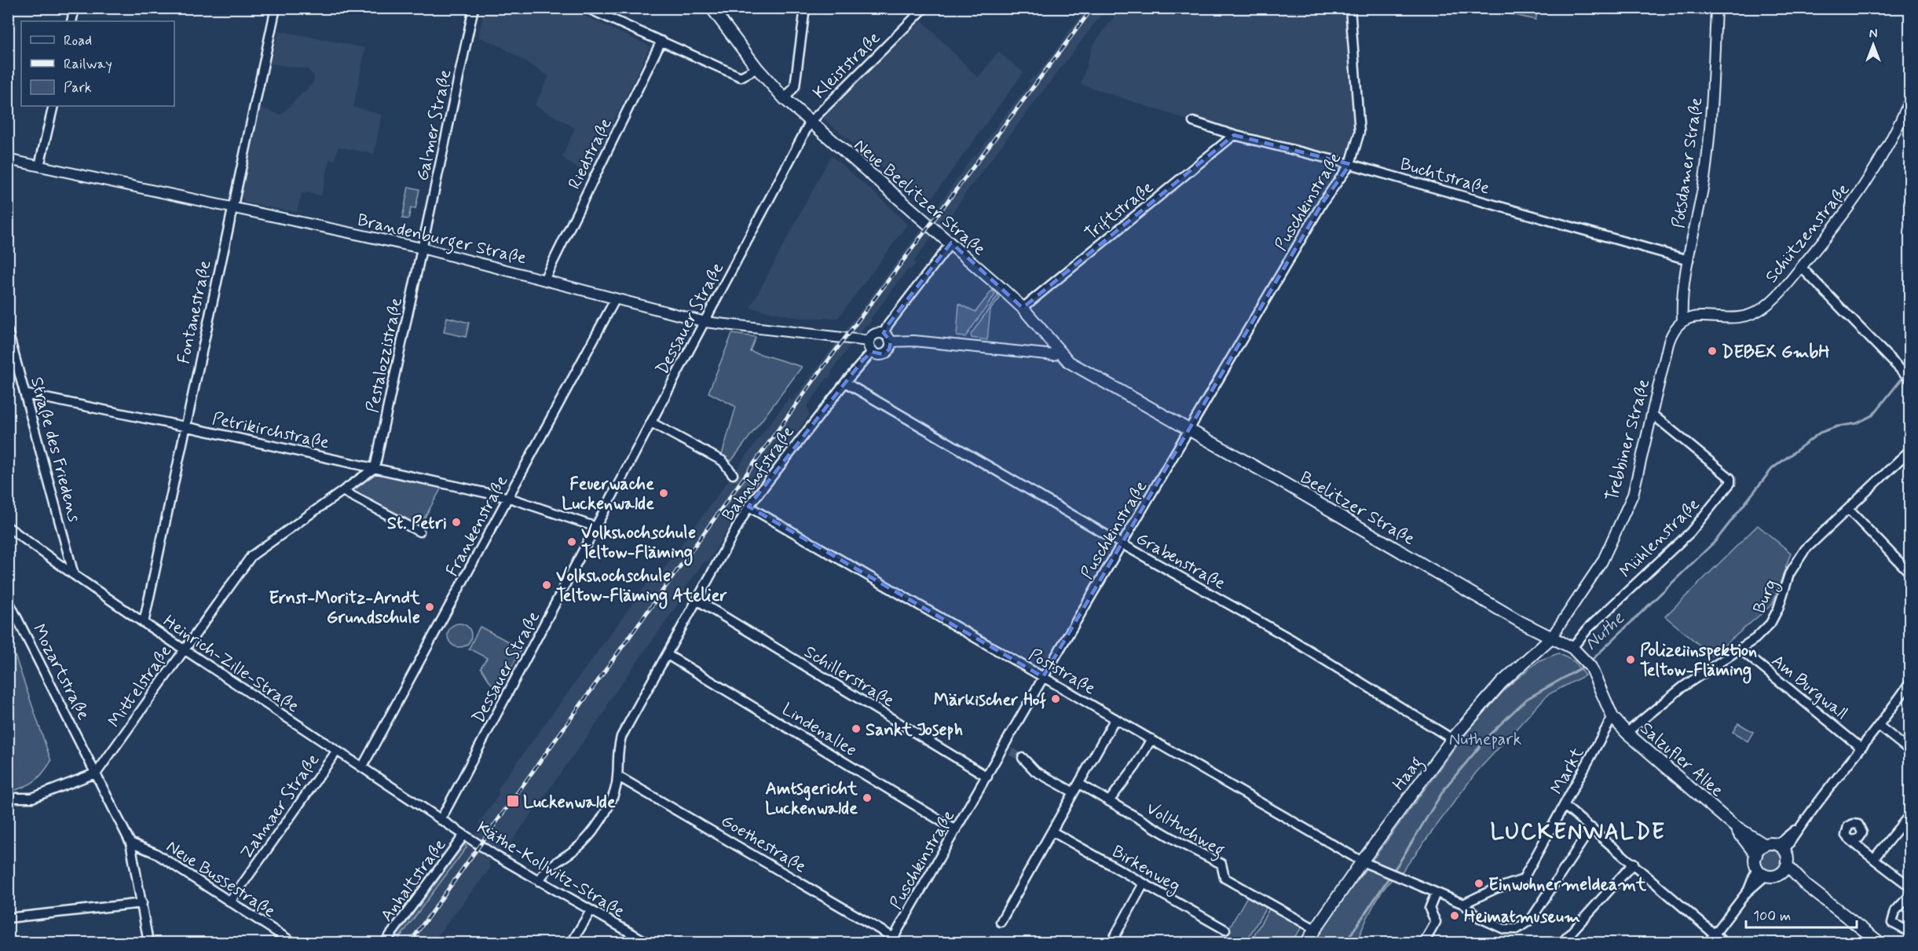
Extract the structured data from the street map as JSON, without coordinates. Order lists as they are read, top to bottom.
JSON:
{
  "streets": {
    "main road": [
      "Neue Beelitzer Straße",
      "Beelitzer Straße",
      "Salzufler Allee",
      "Haag"
    ],
    "street": [
      "Kleiststraße",
      "Galmer Straße",
      "Riedstraße",
      "Potsdamer Straße",
      "Buchtstraße",
      "Puschkinstraße",
      "Triftstraße",
      "Schützenstraße",
      "Brandenburger Straße",
      "Fontanestraße",
      "Dessauer Straße",
      "Pestalozzistraße",
      "Petrikirchstraße",
      "Trebbiner Straße",
      "Straße des Friedens",
      "Bahnhofstraße",
      "Frankenstraße",
      "Mühlenstraße",
      "Grabenstraße",
      "Burg",
      "Heinrich-Zille-Straße",
      "Poststraße",
      "Mozartstraße",
      "Schillerstraße",
      "Mittelstraße",
      "Am Burgwall",
      "Lindenallee",
      "Markt",
      "Zahnaer Straße",
      "Volltuchweg",
      "Goethestraße",
      "Birkenweg",
      "Käthe-Kollwitz-Straße",
      "Neue Bussestraße",
      "Anhaltstraße"
    ]
  },
  "crossings": [
    ["Kleiststraße", "Neue Beelitzer Straße"],
    ["Kleiststraße", "Dessauer Straße"],
    ["Galmer Straße", "Brandenburger Straße"],
    ["Galmer Straße", "Pestalozzistraße"],
    ["Riedstraße", "Brandenburger Straße"],
    ["Potsdamer Straße", "Buchtstraße"],
    ["Potsdamer Straße", "Schützenstraße"],
    ["Potsdamer Straße", "Trebbiner Straße"],
    ["Buchtstraße", "Puschkinstraße"],
    ["Buchtstraße", "Triftstraße"],
    ["Neue Beelitzer Straße", "Triftstraße"],
    ["Neue Beelitzer Straße", "Dessauer Straße"],
    ["Neue Beelitzer Straße", "Beelitzer Straße"],
    ["Puschkinstraße", "Beelitzer Straße"],
    ["Puschkinstraße", "Grabenstraße"],
    ["Puschkinstraße", "Poststraße"],
    ["Puschkinstraße", "Schillerstraße"],
    ["Puschkinstraße", "Lindenallee"],
    ["Puschkinstraße", "Goethestraße"],
    ["Schützenstraße", "Trebbiner Straße"],
    ["Brandenburger Straße", "Fontanestraße"],
    ["Brandenburger Straße", "Dessauer Straße"],
    ["Brandenburger Straße", "Pestalozzistraße"],
    ["Brandenburger Straße", "Bahnhofstraße"],
    ["Brandenburger Straße", "Frankenstraße"],
    ["Fontanestraße", "Petrikirchstraße"],
    ["Fontanestraße", "Heinrich-Zille-Straße"],
    ["Dessauer Straße", "Heinrich-Zille-Straße"],
    ["Dessauer Straße", "Käthe-Kollwitz-Straße"],
    ["Pestalozzistraße", "Petrikirchstraße"],
    ["Pestalozzistraße", "Mittelstraße"],
    ["Petrikirchstraße", "Straße des Friedens"],
    ["Petrikirchstraße", "Frankenstraße"],
    ["Petrikirchstraße", "Mittelstraße"],
    ["Trebbiner Straße", "Beelitzer Straße"],
    ["Trebbiner Straße", "Mühlenstraße"],
    ["Trebbiner Straße", "Haag"],
    ["Straße des Friedens", "Heinrich-Zille-Straße"],
    ["Bahnhofstraße", "Grabenstraße"],
    ["Bahnhofstraße", "Poststraße"],
    ["Bahnhofstraße", "Schillerstraße"],
    ["Bahnhofstraße", "Lindenallee"],
    ["Bahnhofstraße", "Goethestraße"],
    ["Bahnhofstraße", "Käthe-Kollwitz-Straße"],
    ["Beelitzer Straße", "Mühlenstraße"],
    ["Beelitzer Straße", "Salzufler Allee"],
    ["Beelitzer Straße", "Markt"],
    ["Beelitzer Straße", "Haag"],
    ["Frankenstraße", "Heinrich-Zille-Straße"],
    ["Grabenstraße", "Haag"],
    ["Burg", "Am Burgwall"],
    ["Burg", "Salzufler Allee"],
    ["Heinrich-Zille-Straße", "Mittelstraße"],
    ["Heinrich-Zille-Straße", "Zahnaer Straße"],
    ["Heinrich-Zille-Straße", "Käthe-Kollwitz-Straße"],
    ["Poststraße", "Haag"],
    ["Mozartstraße", "Mittelstraße"],
    ["Mozartstraße", "Neue Bussestraße"],
    ["Salzufler Allee", "Markt"],
    ["Haag", "Volltuchweg"],
    ["Zahnaer Straße", "Neue Bussestraße"],
    ["Käthe-Kollwitz-Straße", "Anhaltstraße"]
  ],
  "districts": ["LUCKENWALDE"],
  "water": ["Nuthe"],
  "parks": ["Nuthepark"],
  "places": {
    "other": [
      "DEBEX GmbH",
      "Feuerwache Luckenwalde",
      "St. Petri",
      "Volkshochschule Teltow-Fläming",
      "Volkshochschule Teltow-Fläming Atelier",
      "Ernst-Moritz-Arndt Grundschule",
      "Polizeiinspektion Teltow-Fläming",
      "Märkischer Hof",
      "Sankt Joseph",
      "Amtsgericht Luckenwalde",
      "Einwohnermeldeamt",
      "Heimatmuseum"
    ],
    "transit": ["Luckenwalde"]
  },
  "legend": ["Road", "Railway", "Park"],
  "scale_bar": "100 m",
  "north": "top"
}
